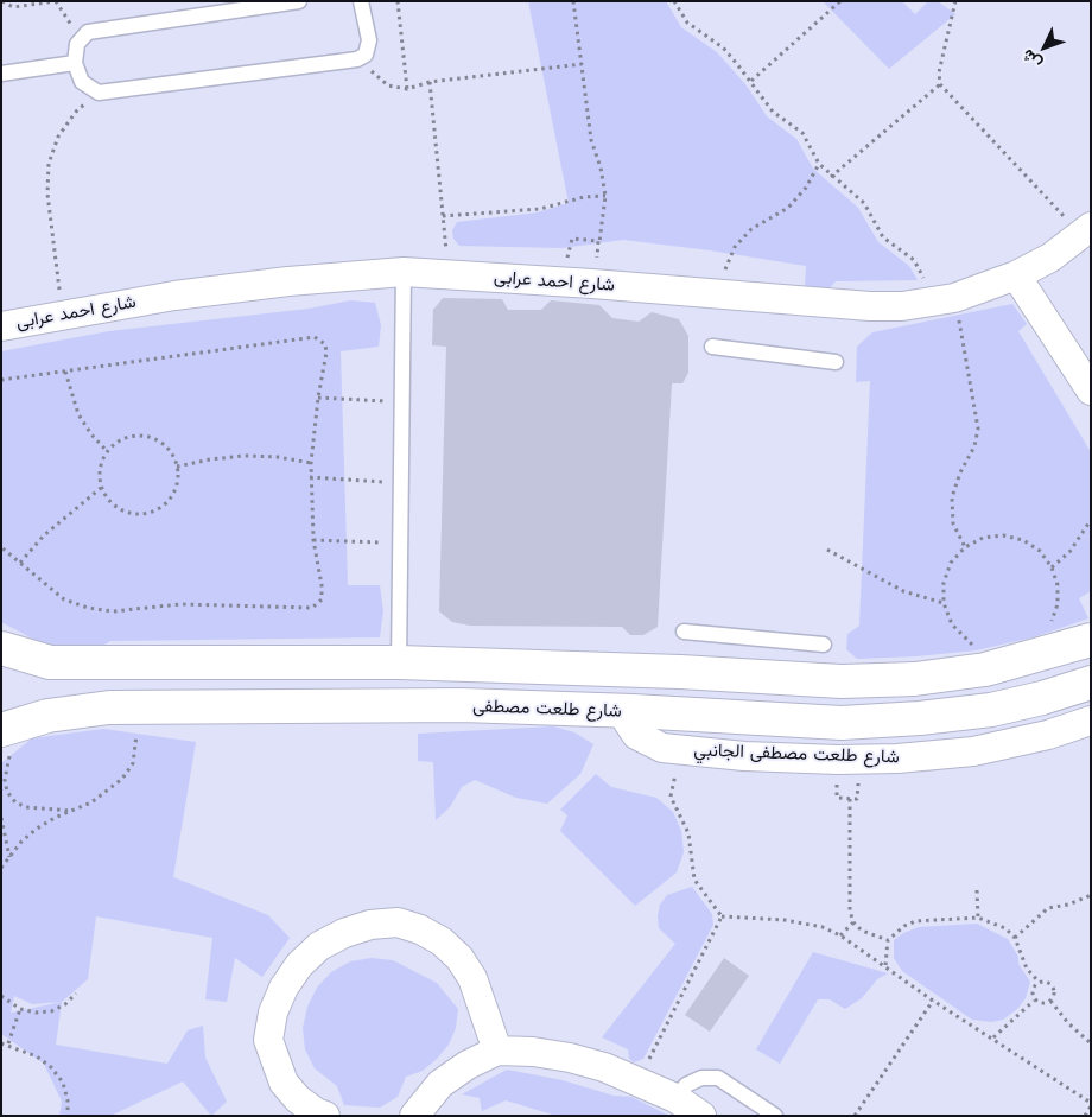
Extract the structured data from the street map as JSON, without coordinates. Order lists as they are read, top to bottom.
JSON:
{
  "streets": {
    "street": ["شارع احمد عرابى", "شارع طلعت مصطفى", "شارع طلعت مصطفى الجانبي"]
  },
  "crossings": [
    ["شارع طلعت مصطفى", "شارع طلعت مصطفى الجانبي"]
  ],
  "north": "bottom left"
}
